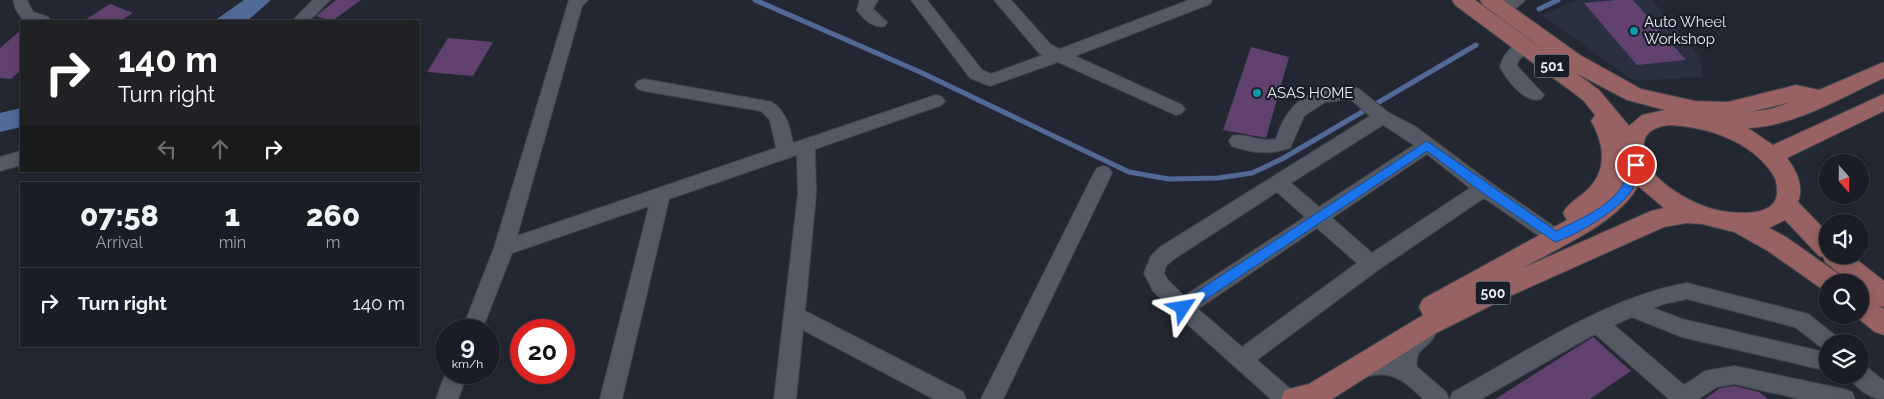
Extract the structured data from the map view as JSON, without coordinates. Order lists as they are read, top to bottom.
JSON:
{
  "streets": {
    "main road": ["501", "500"]
  },
  "crossings": [
    ["501", "500"]
  ],
  "places": ["Auto Wheel Workshop", "ASAS HOME"],
  "north": "bottom",
  "page": {
    "turn": ["140 m", "Turn right"],
    "eta": [
      "07:58",
      "Arrival",
      "1",
      "min",
      "260",
      "m"
    ],
    "list": [
      {
        "name": "Turn right",
        "value": "140 m"
      }
    ],
    "speed": "9 km/h",
    "limit": "20"
  }
}
